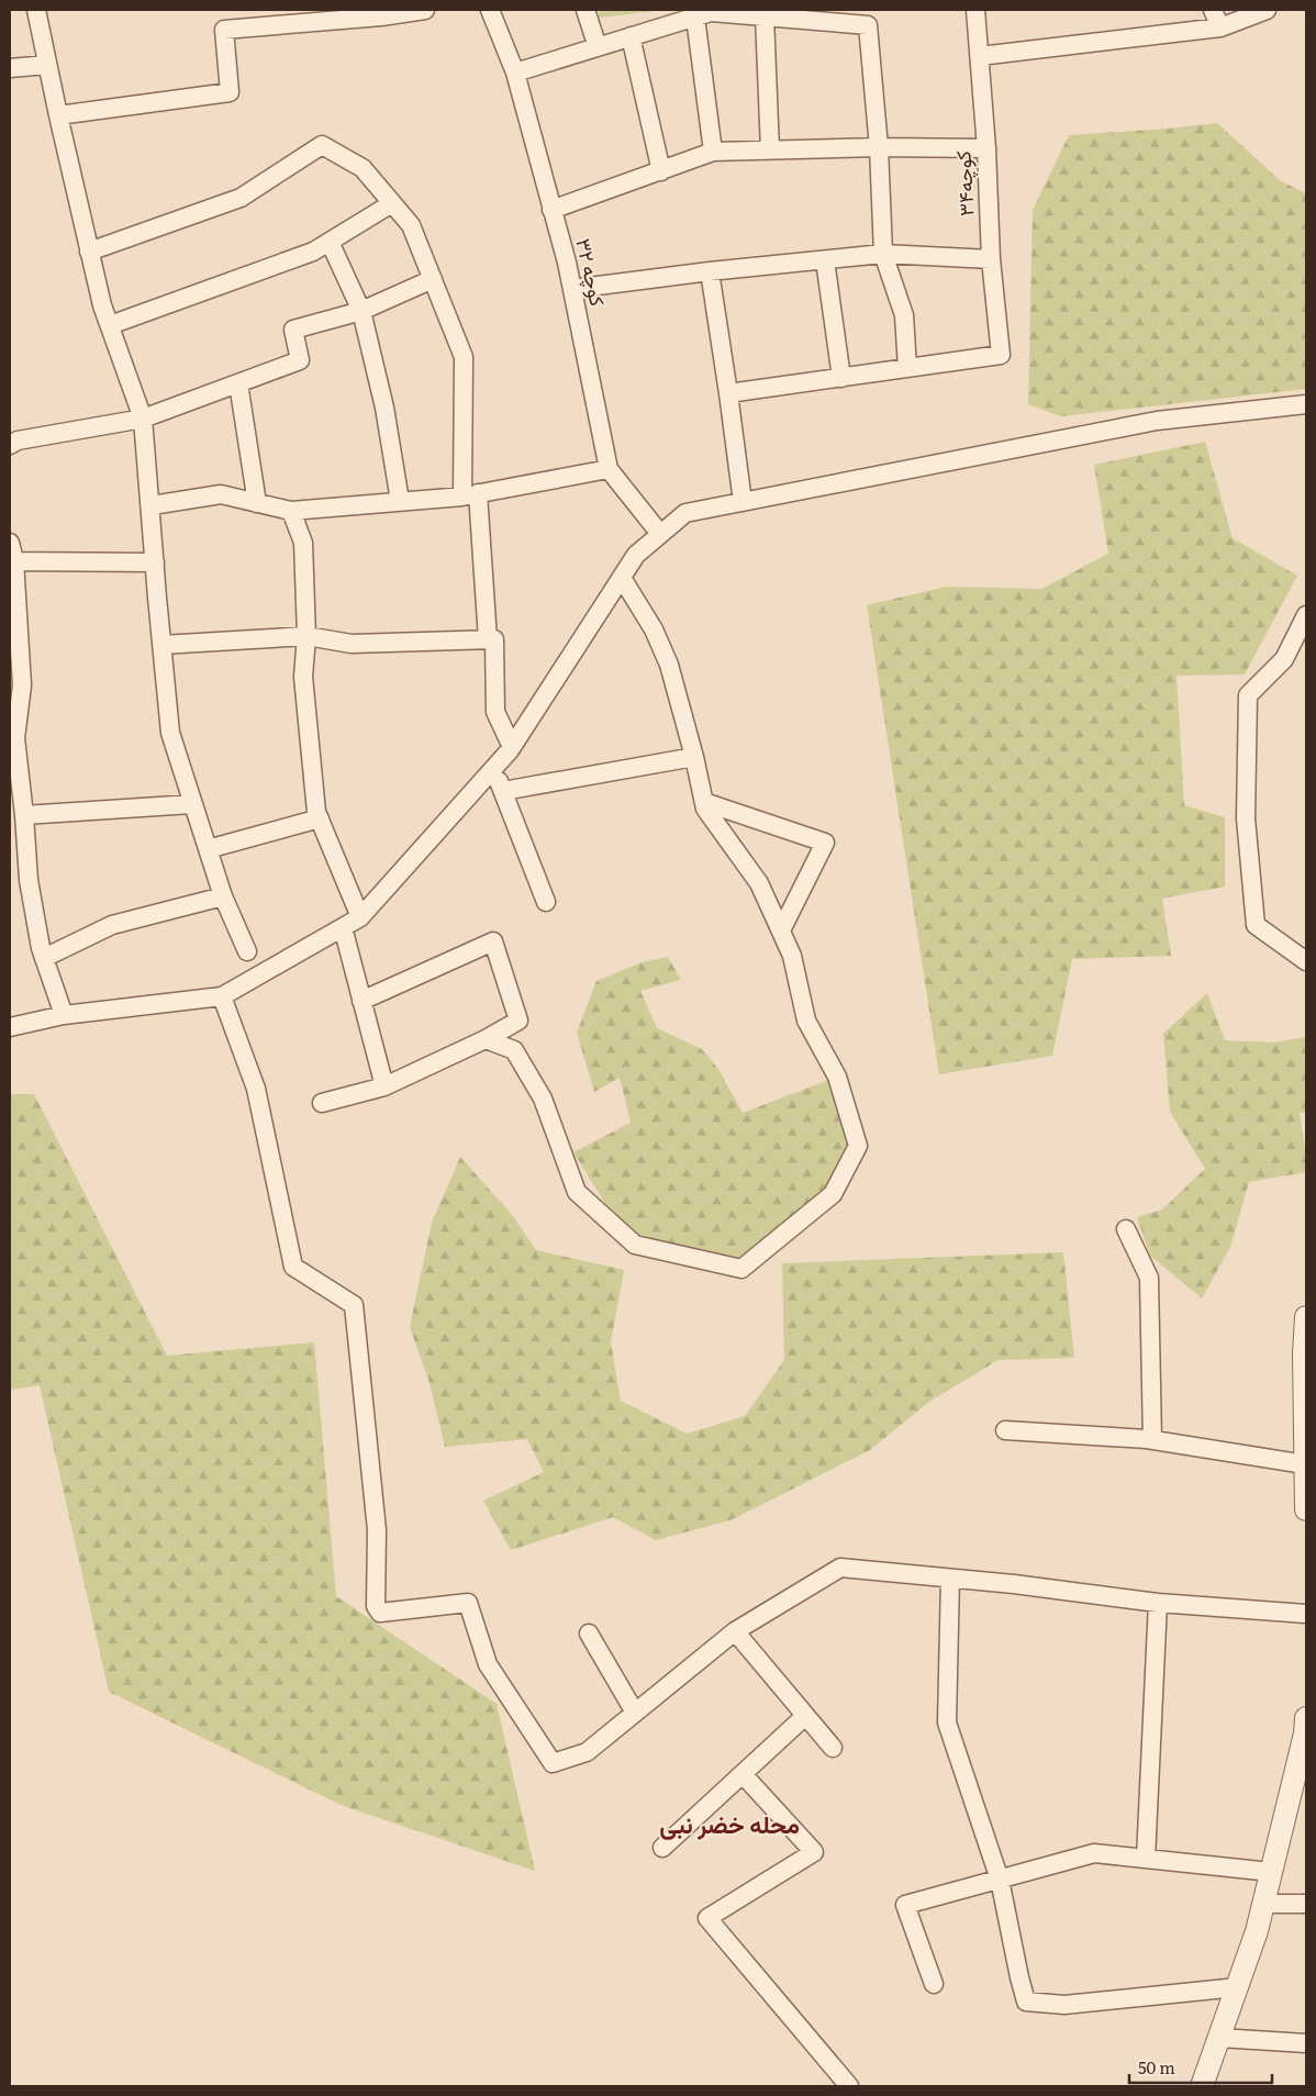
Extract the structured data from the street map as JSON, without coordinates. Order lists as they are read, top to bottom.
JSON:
{
  "streets": {
    "street": ["کوچه۳۴", "کوچه ۳۲"]
  },
  "districts": ["محله خضر نبی"],
  "scale_bar": "50 m"
}
